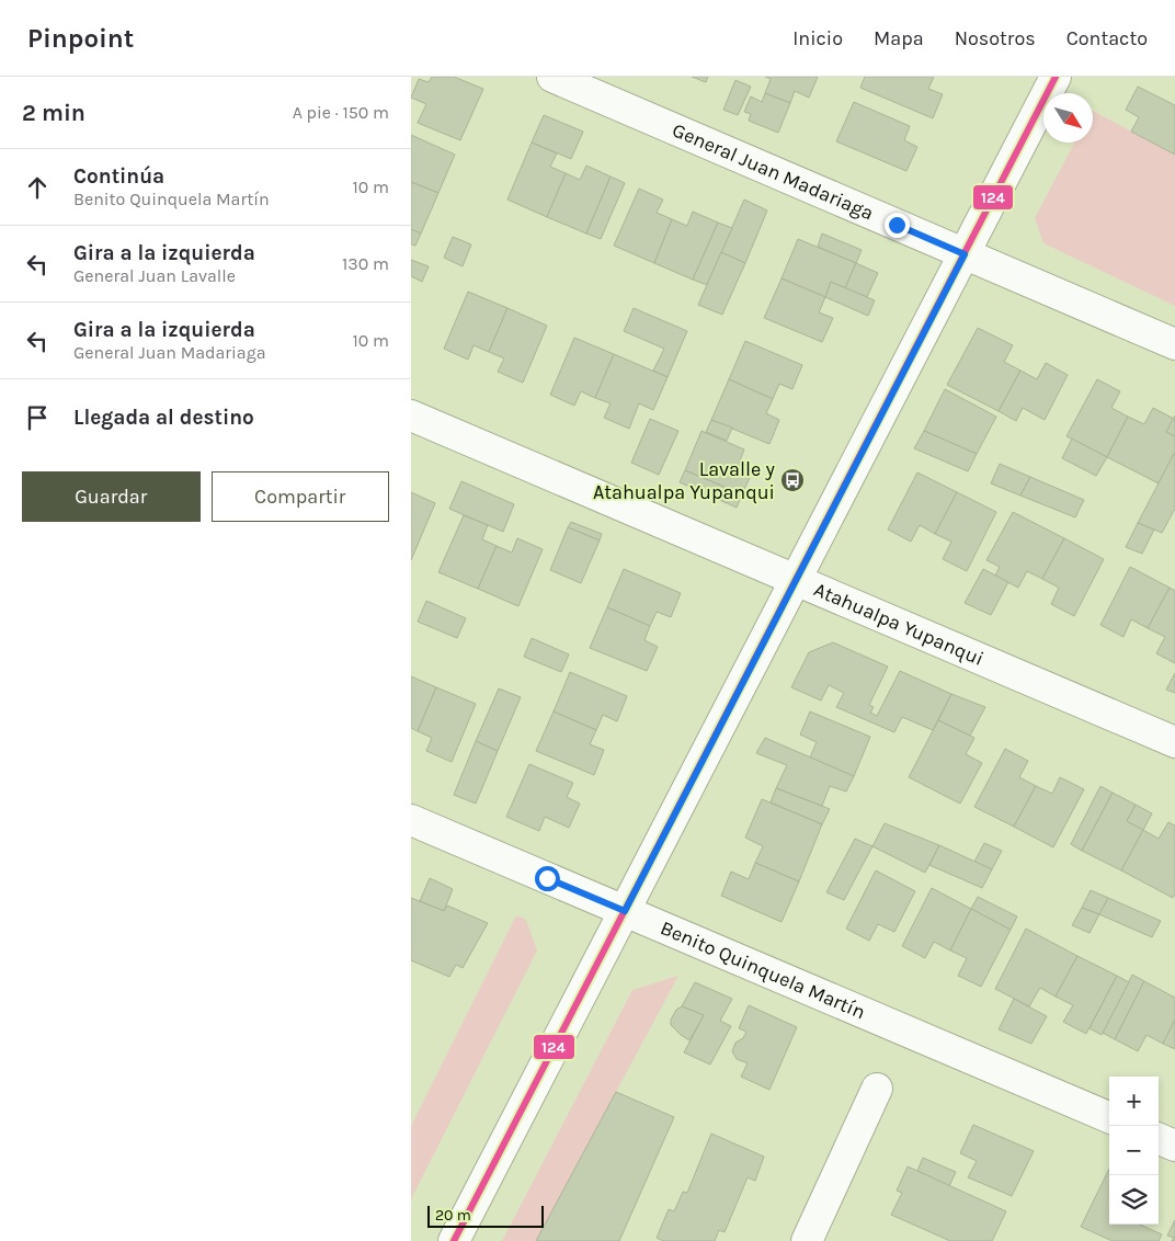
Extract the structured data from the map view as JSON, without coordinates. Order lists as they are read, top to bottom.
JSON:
{
  "streets": {
    "street": ["General Juan Madariaga", "Atahualpa Yupanqui", "Benito Quinquela Martín"]
  },
  "places": {
    "bus stop": ["Lavalle y Atahualpa Yupanqui"]
  },
  "lines": ["transit line 124"],
  "scale_bar": "20 m",
  "north": "bottom right",
  "page": {
    "header": "Pinpoint",
    "nav": [
      "Inicio",
      "Mapa",
      "Nosotros",
      "Contacto"
    ],
    "heading": ["2 min", "A pie · 150 m"],
    "list": [
      ["Continúa", "Benito Quinquela Martín", "10 m"],
      ["Gira a la izquierda", "General Juan Lavalle", "130 m"],
      ["Gira a la izquierda", "General Juan Madariaga", "10 m"],
      "Llegada al destino"
    ],
    "buttons": ["Guardar", "Compartir"],
    "map_buttons": ["+", "−"],
    "scale": "20 m"
  }
}
